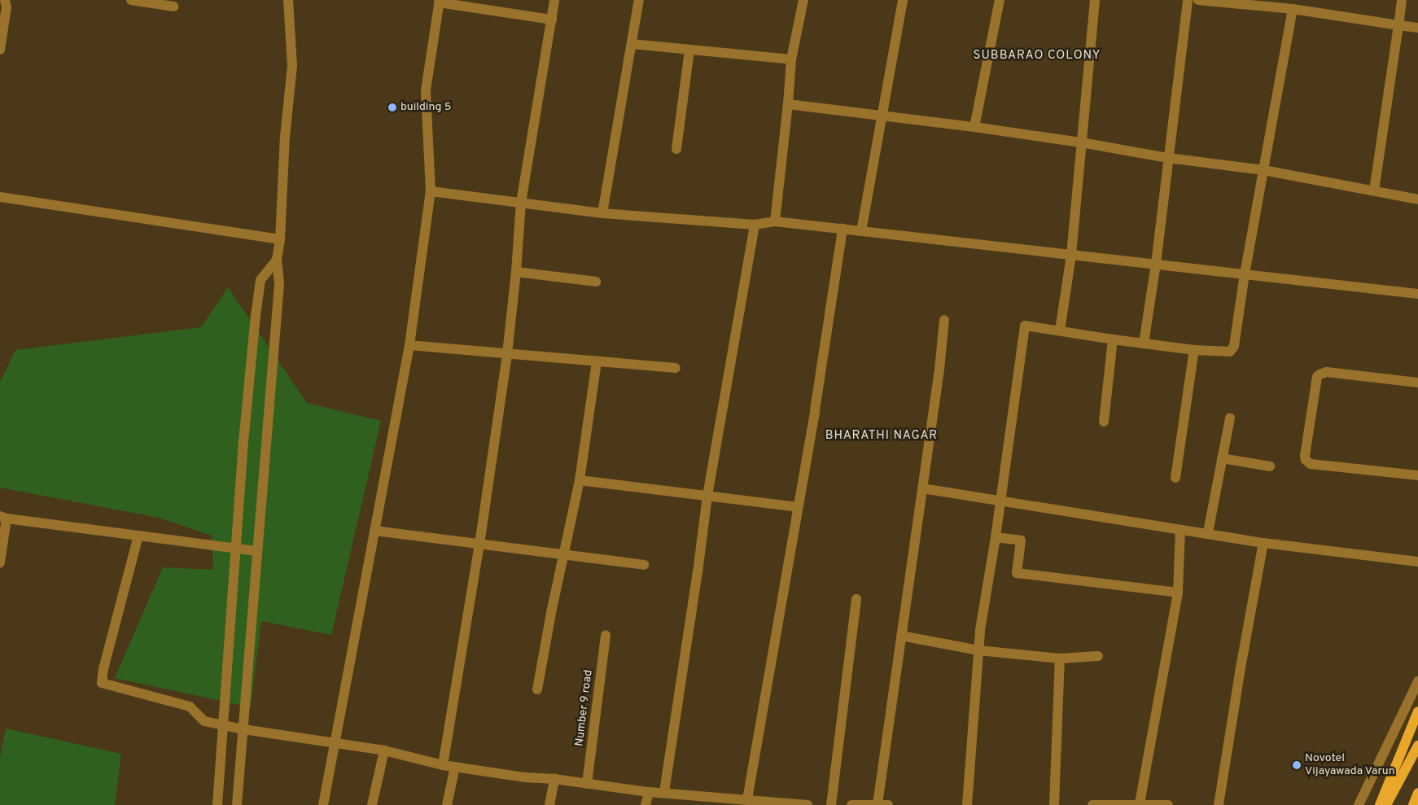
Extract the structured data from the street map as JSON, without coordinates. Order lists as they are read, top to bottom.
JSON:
{
  "streets": {
    "street": ["Number 9 road"]
  },
  "districts": ["SUBBARAO COLONY", "BHARATHI NAGAR"],
  "places": ["building 5", "Novotel Vijayawada Varun"]
}
